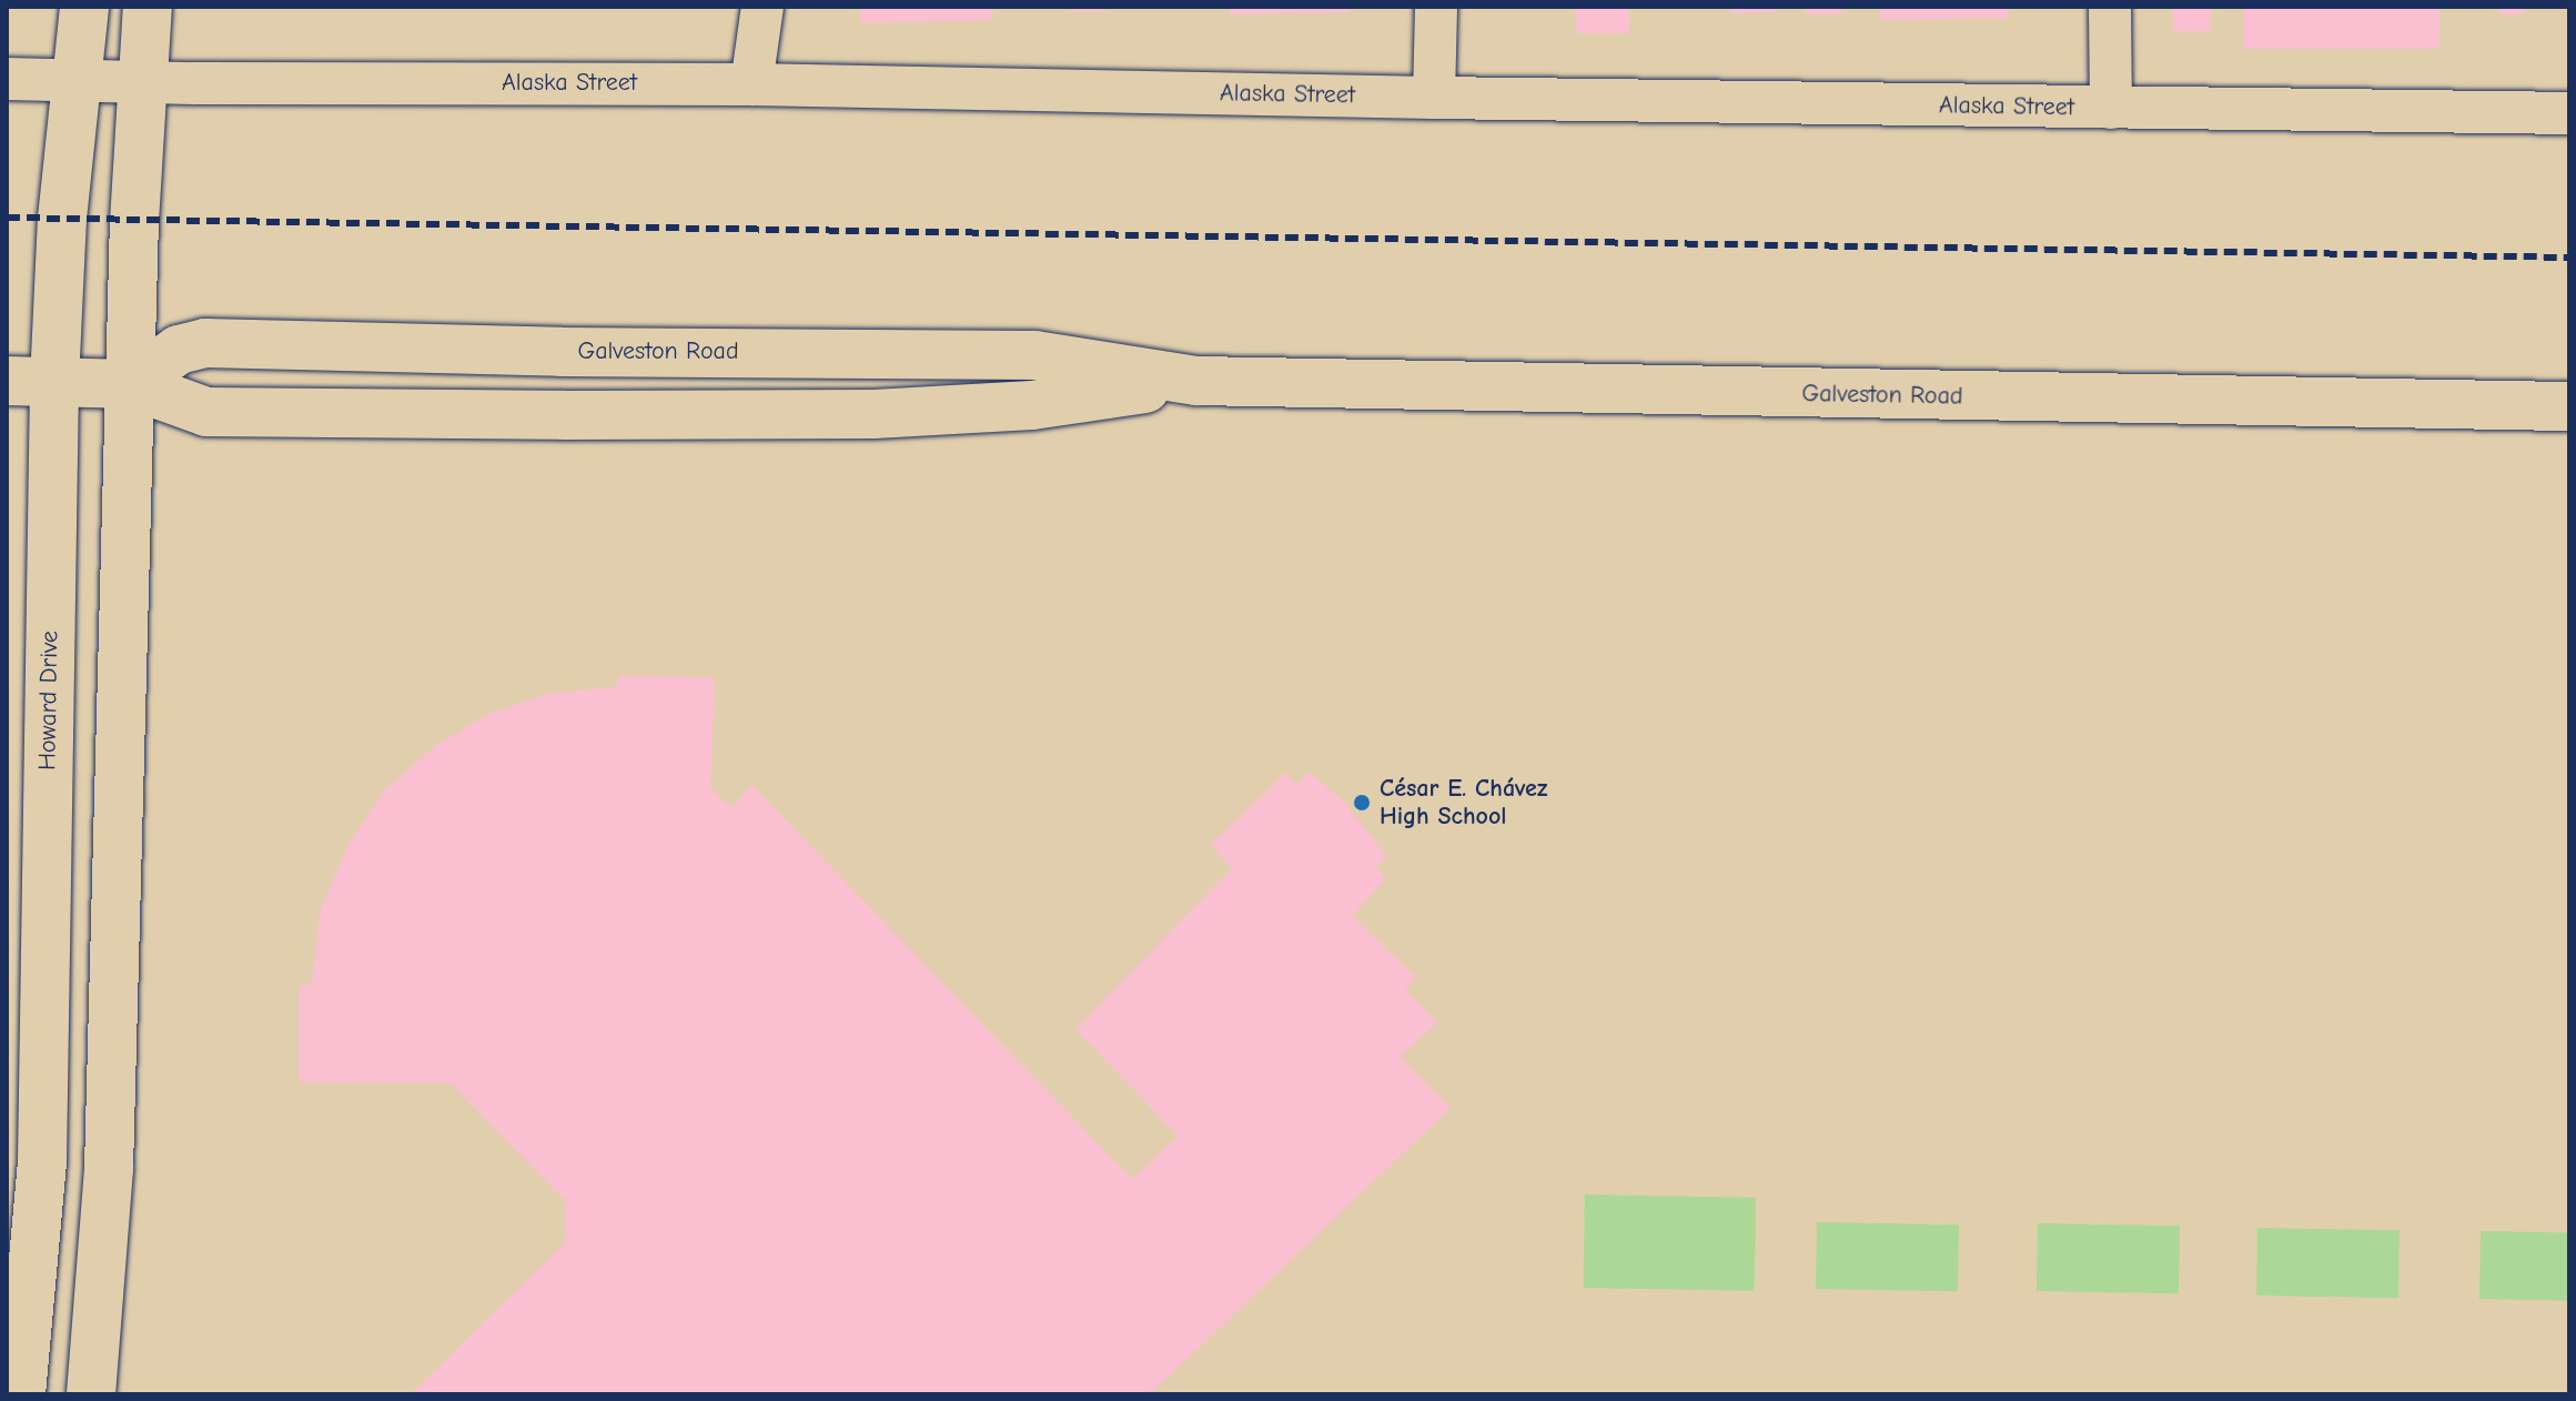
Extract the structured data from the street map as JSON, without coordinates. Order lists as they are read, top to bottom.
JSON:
{
  "streets": {
    "main road": ["Galveston Road", "Howard Drive"],
    "street": ["Alaska Street"]
  },
  "crossings": [
    ["Alaska Street", "Howard Drive"],
    ["Galveston Road", "Howard Drive"]
  ],
  "places": ["César E. Chávez High School"]
}
